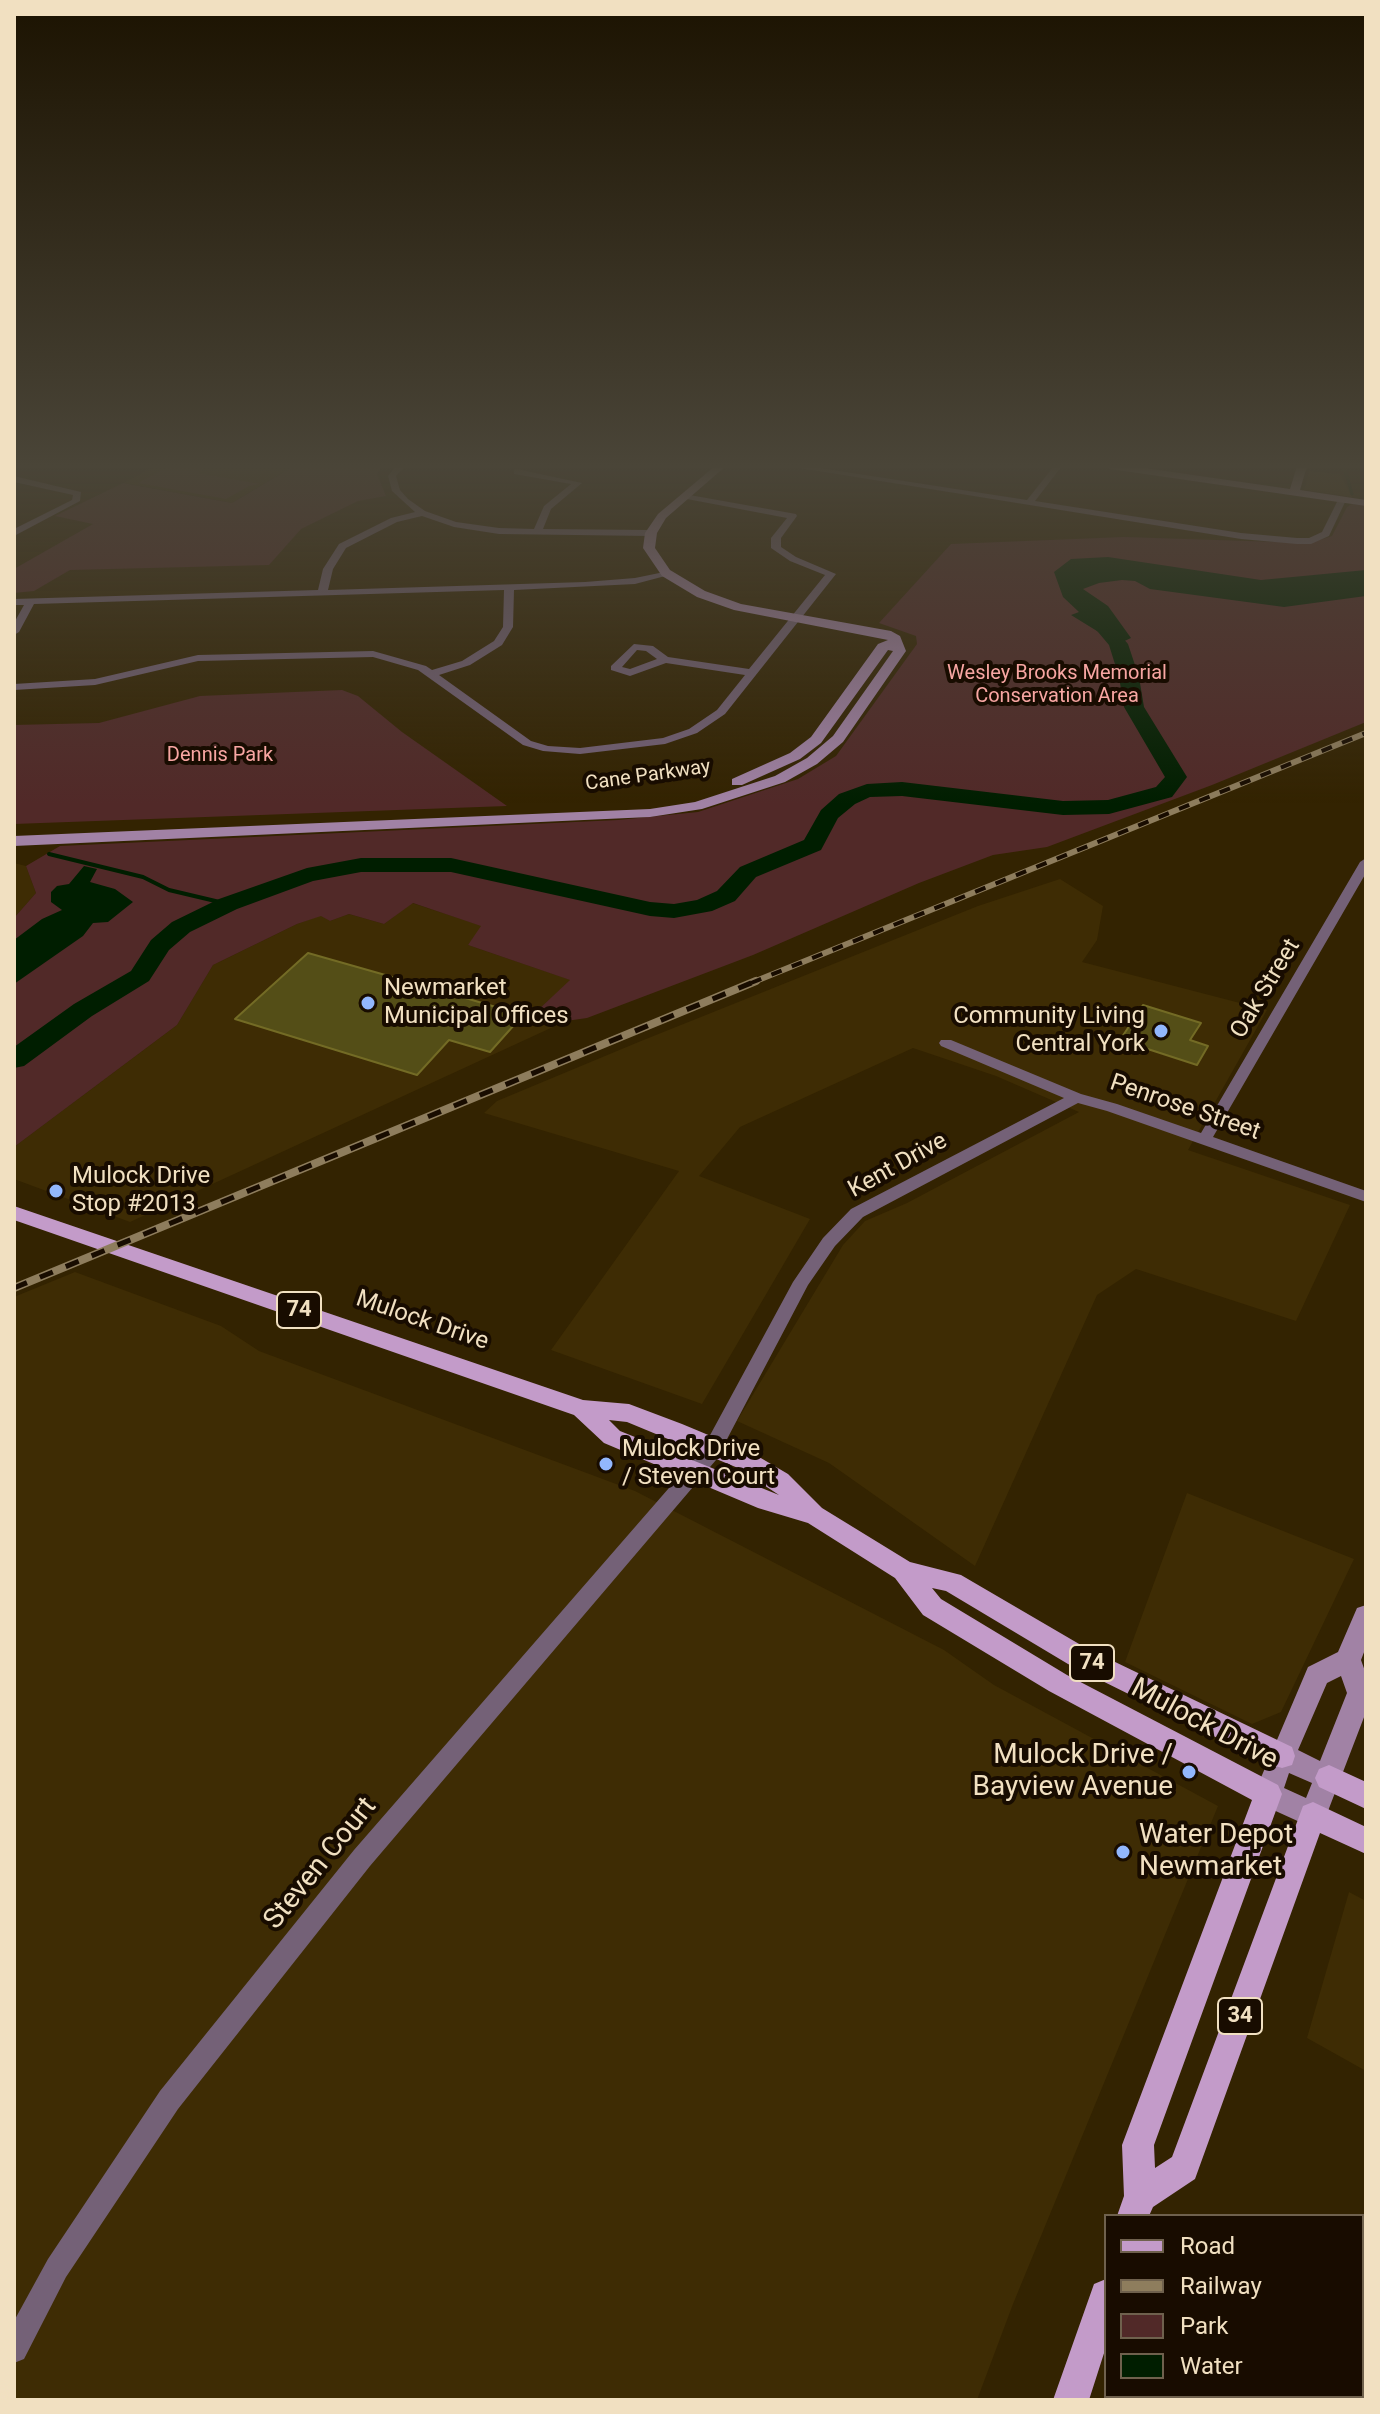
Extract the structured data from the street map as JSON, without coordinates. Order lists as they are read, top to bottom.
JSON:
{
  "streets": {
    "main road": [
      "Cane Parkway",
      "74",
      "Mulock Drive",
      "34"
    ],
    "street": [
      "Oak Street",
      "Penrose Street",
      "Kent Drive",
      "Steven Court"
    ]
  },
  "crossings": [
    ["Oak Street", "Penrose Street"],
    ["Penrose Street", "Kent Drive"],
    ["Kent Drive", "Mulock Drive"],
    ["Kent Drive", "Steven Court"],
    ["Mulock Drive", "Steven Court"],
    ["Mulock Drive", "34"]
  ],
  "parks": ["Wesley Brooks Memorial Conservation Area", "Dennis Park"],
  "places": [
    "Newmarket Municipal Offices",
    "Community Living Central York",
    "Mulock Drive Stop #2013",
    "Mulock Drive / Steven Court",
    "Mulock Drive / Bayview Avenue",
    "Water Depot Newmarket"
  ],
  "legend": [
    "Road",
    "Railway",
    "Park",
    "Water"
  ]
}
